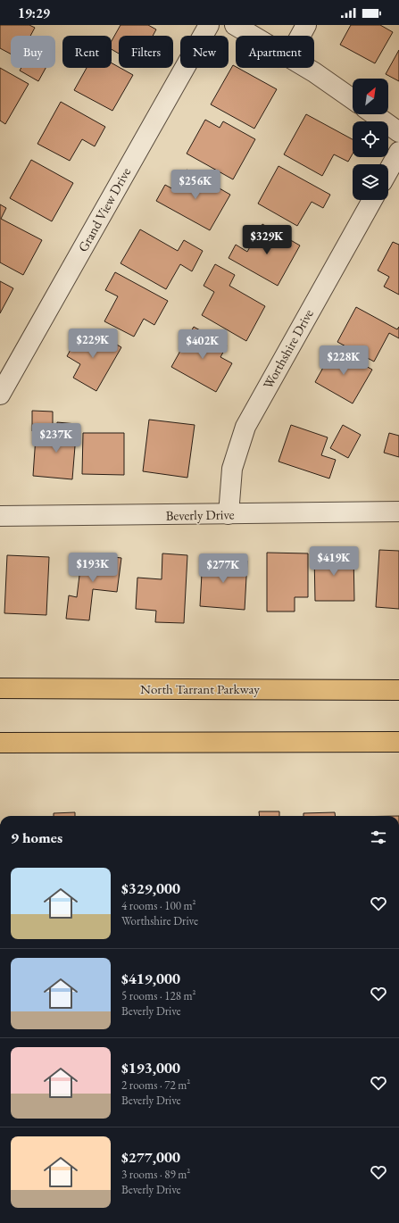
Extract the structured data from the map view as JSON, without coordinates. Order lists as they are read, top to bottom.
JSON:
{
  "streets": {
    "main road": ["North Tarrant Parkway"],
    "street": ["Grand View Drive", "Worthshire Drive", "Beverly Drive"]
  },
  "crossings": [
    ["Worthshire Drive", "Beverly Drive"]
  ],
  "north": "top right",
  "page": {
    "status": "19:29",
    "chip": [
      "Buy",
      "Rent",
      "Filters",
      "New",
      "Apartment"
    ],
    "price": [
      "$256K",
      "$329K",
      "$229K",
      "$402K",
      "$228K",
      "$237K",
      "$419K",
      "$193K",
      "$277K"
    ],
    "heading": "9 homes",
    "list": [
      {
        "name": "$329,000",
        "note": "4 rooms · 100 m² · Worthshire Drive"
      },
      {
        "name": "$419,000",
        "note": "5 rooms · 128 m² · Beverly Drive"
      },
      {
        "name": "$193,000",
        "note": "2 rooms · 72 m² · Beverly Drive"
      },
      {
        "name": "$277,000",
        "note": "3 rooms · 89 m² · Beverly Drive"
      }
    ]
  }
}
